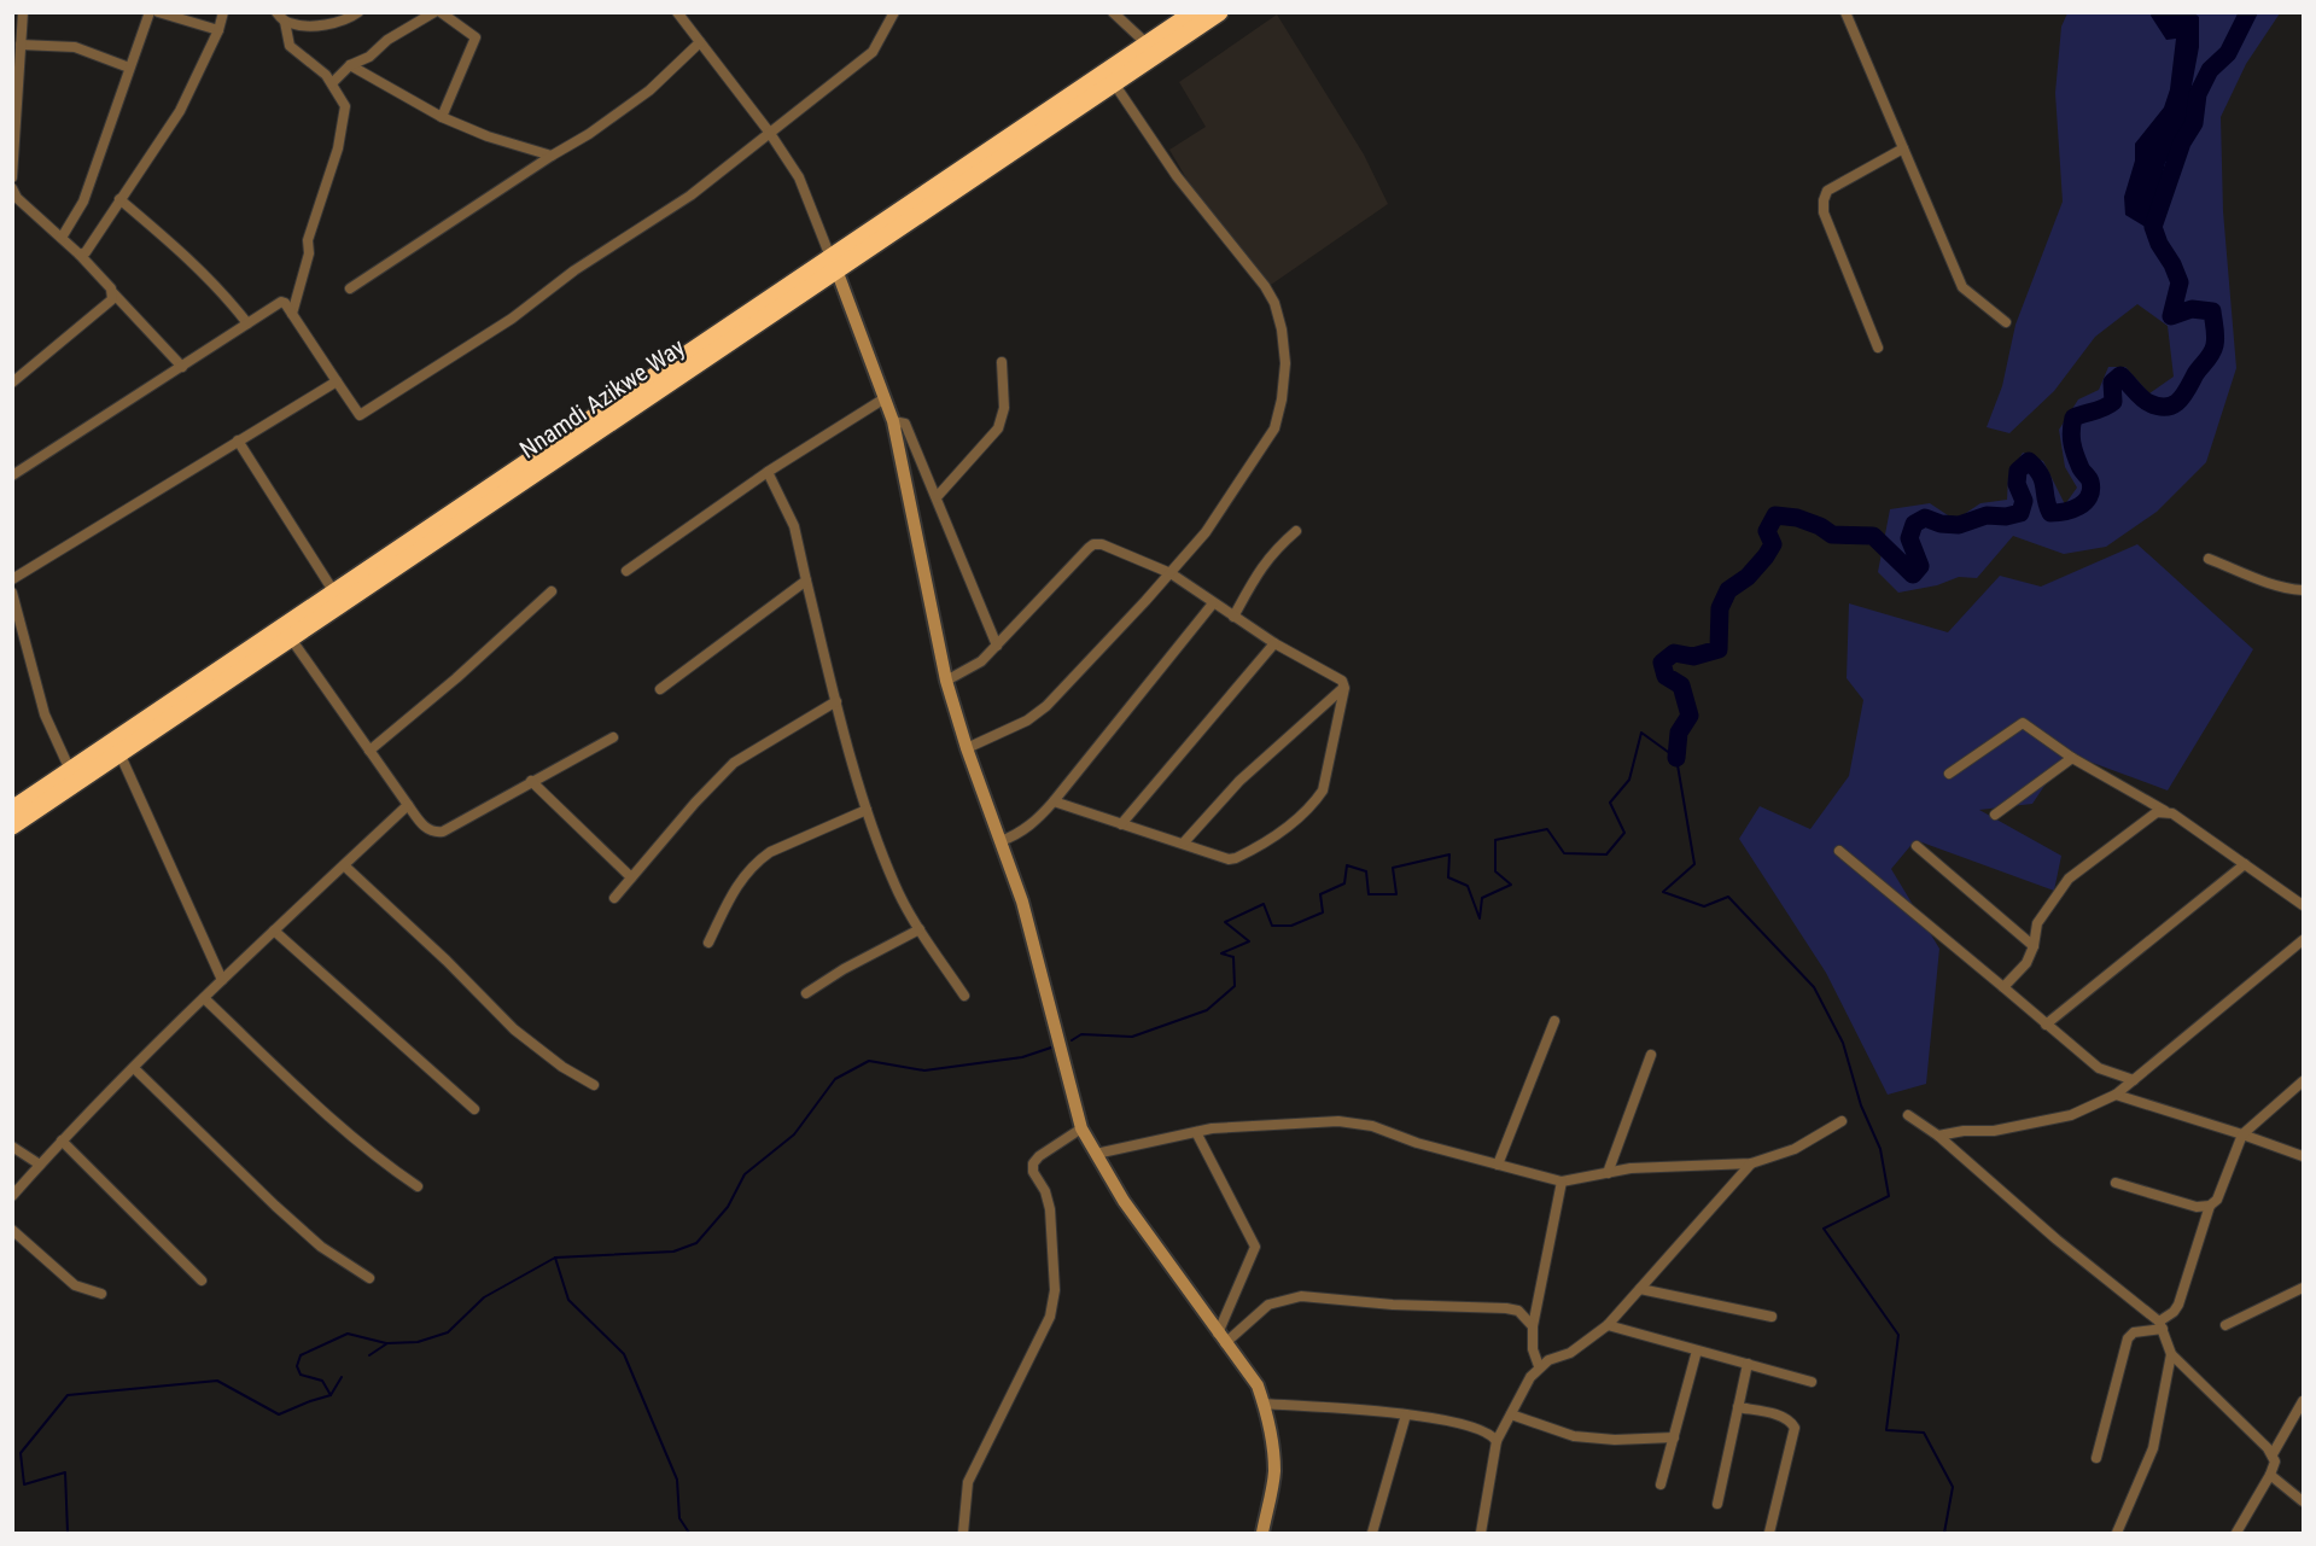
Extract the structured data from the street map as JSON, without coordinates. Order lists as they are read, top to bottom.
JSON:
{
  "streets": {
    "highway": ["Nnamdi Azikwe Way"]
  }
}
